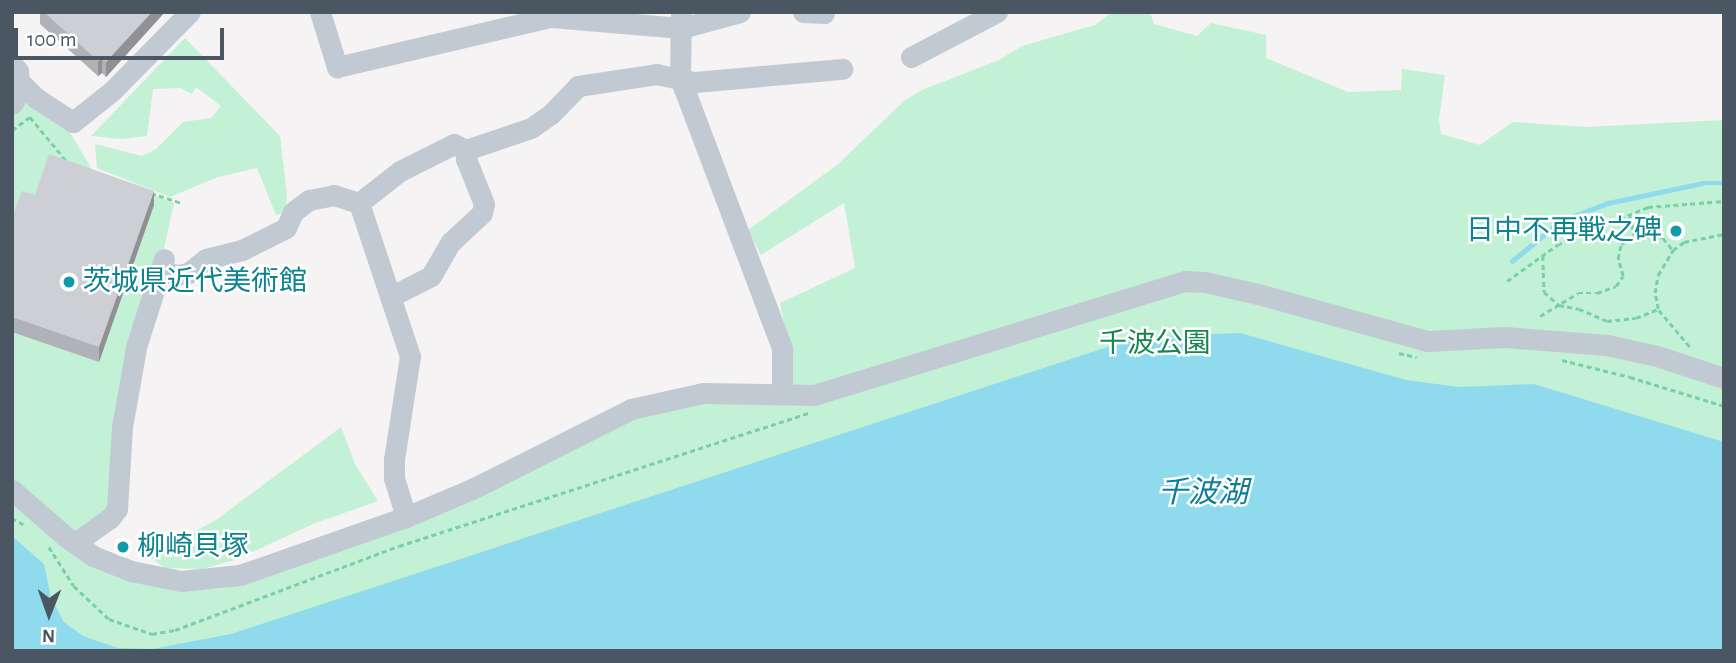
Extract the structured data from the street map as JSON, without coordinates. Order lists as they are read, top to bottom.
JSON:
{
  "water": ["千波湖"],
  "parks": ["千波公園"],
  "places": ["日中不再戦之碑", "茨城県近代美術館", "柳崎貝塚"],
  "scale_bar": "100 m",
  "north": "bottom"
}
